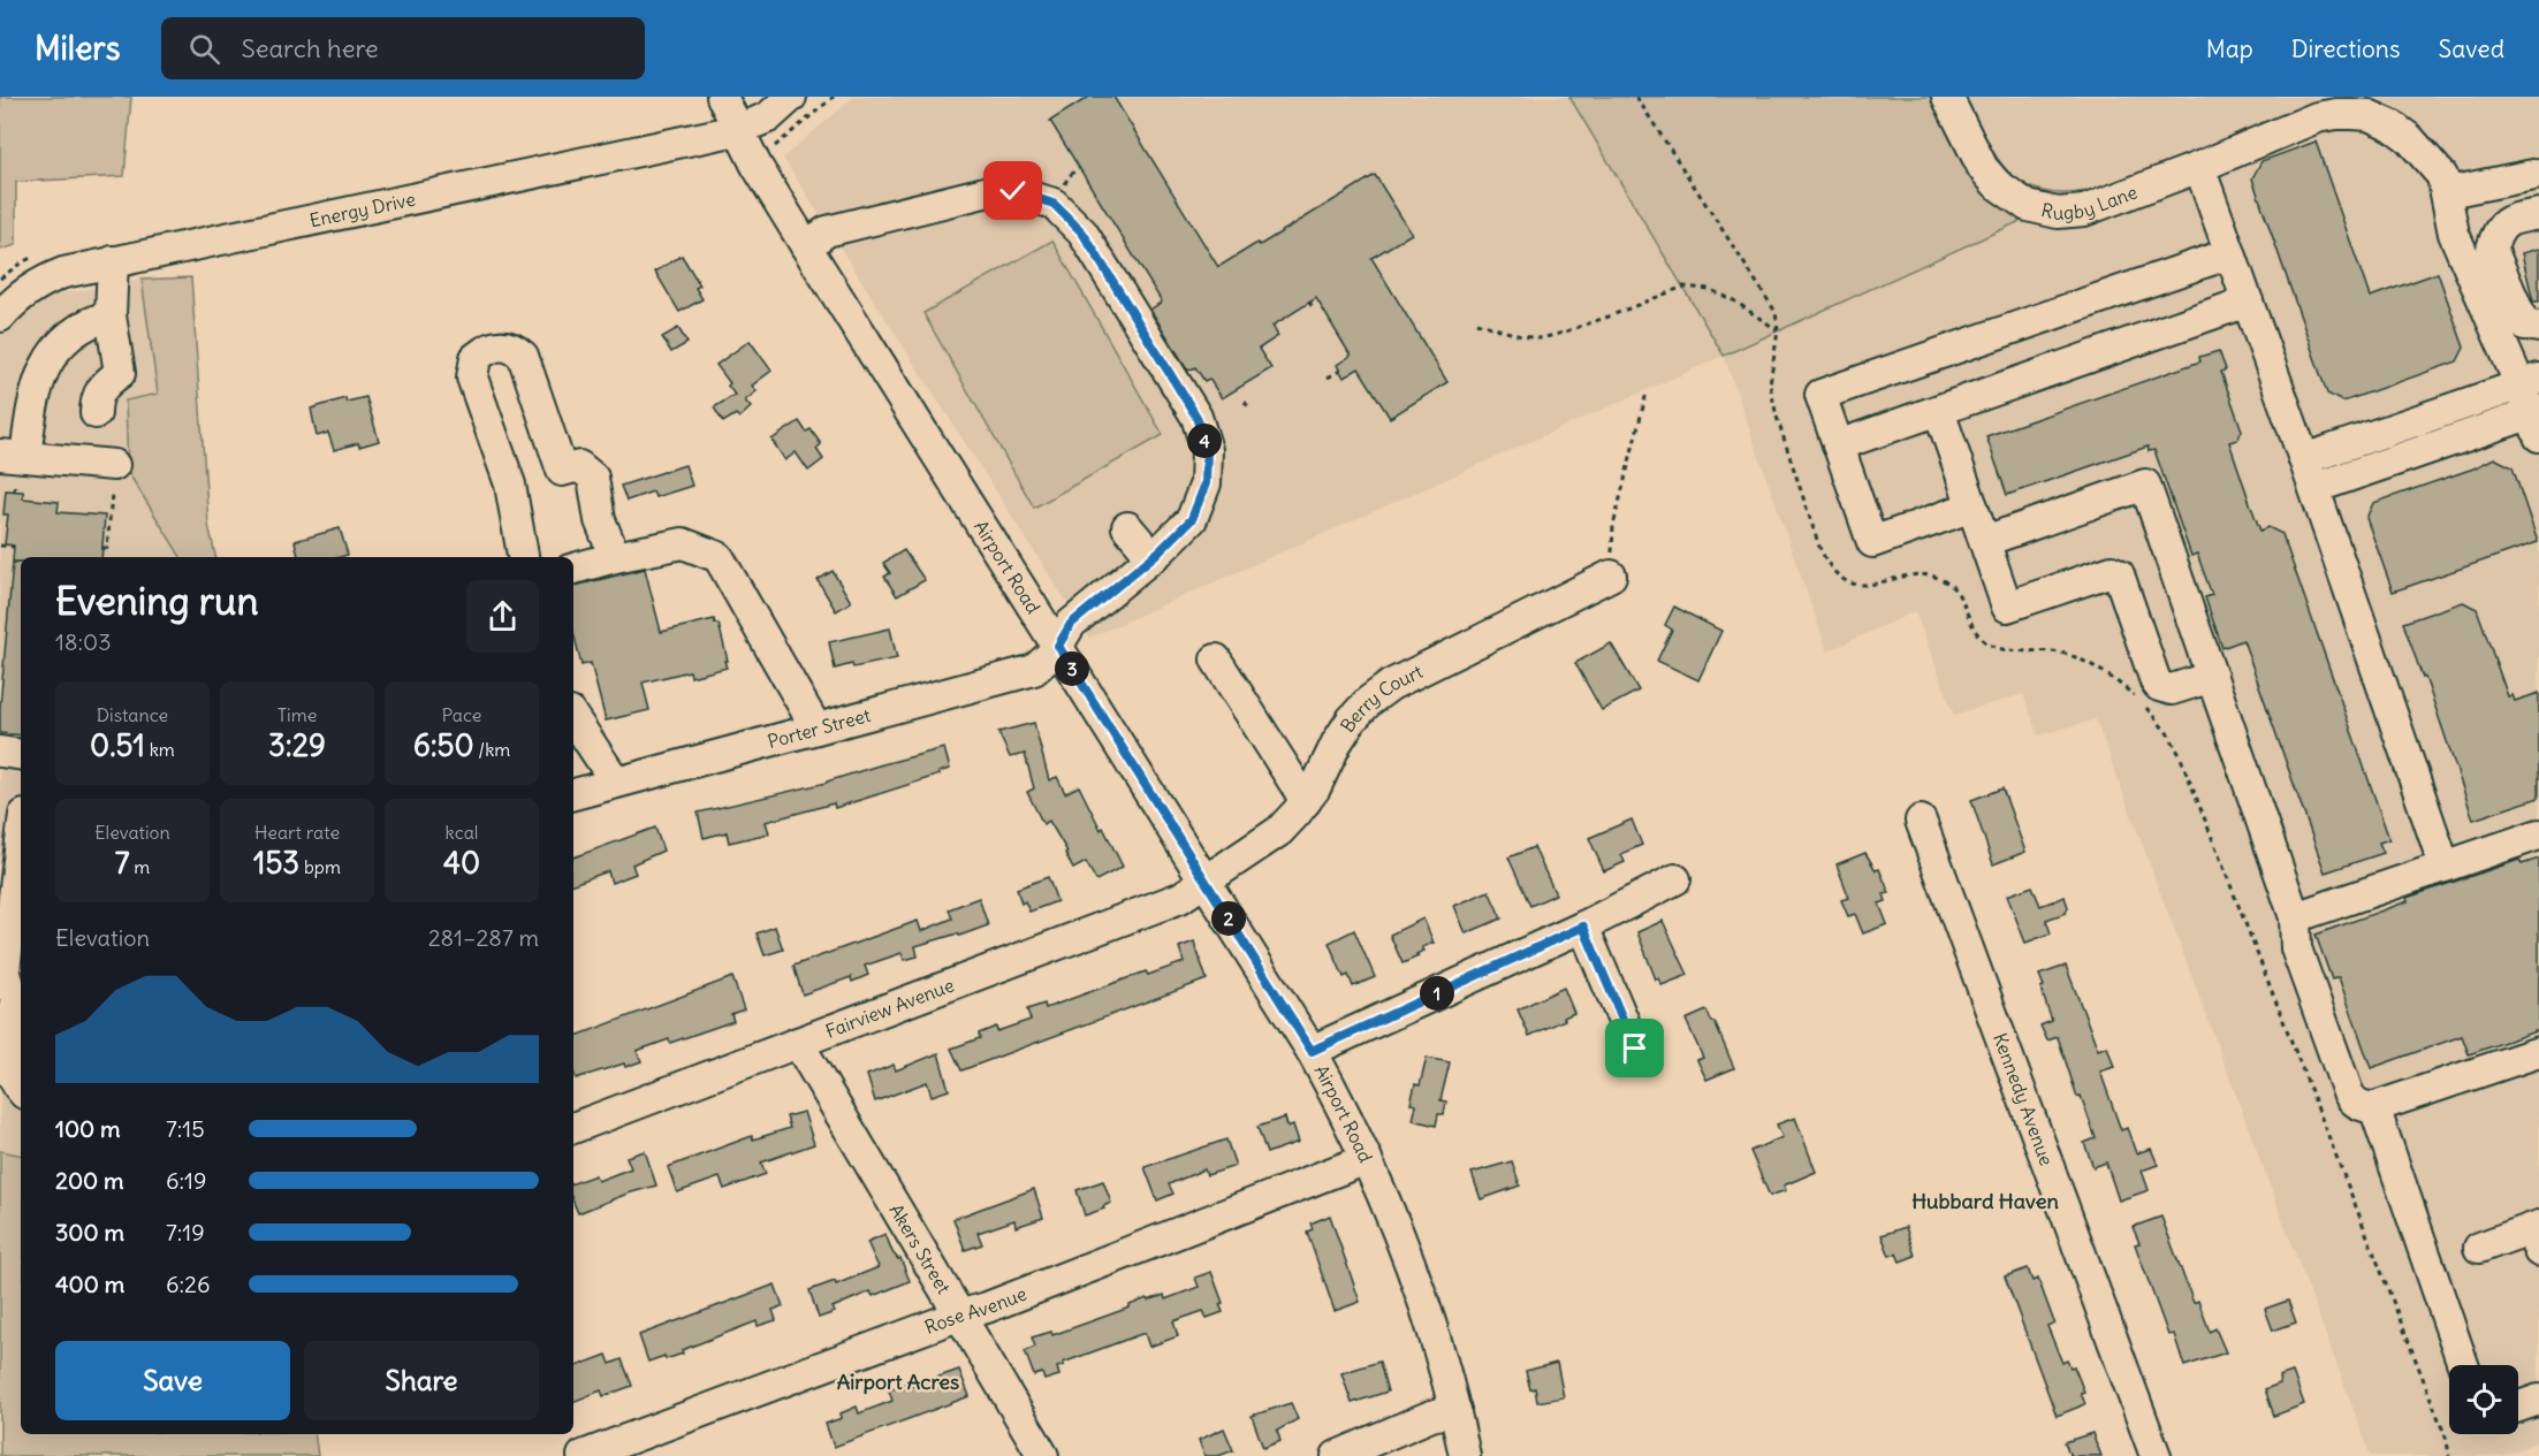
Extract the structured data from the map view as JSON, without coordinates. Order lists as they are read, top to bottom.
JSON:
{
  "streets": {
    "street": [
      "Rugby Lane",
      "Energy Drive",
      "Airport Road",
      "Berry Court",
      "Porter Street",
      "Fairview Avenue",
      "Kennedy Avenue",
      "Akers Street",
      "Rose Avenue"
    ]
  },
  "crossings": [
    ["Energy Drive", "Airport Road"],
    ["Airport Road", "Berry Court"],
    ["Airport Road", "Porter Street"],
    ["Airport Road", "Fairview Avenue"],
    ["Airport Road", "Rose Avenue"],
    ["Berry Court", "Fairview Avenue"],
    ["Fairview Avenue", "Akers Street"],
    ["Akers Street", "Rose Avenue"]
  ],
  "districts": ["Hubbard Haven", "Airport Acres"],
  "page": {
    "header": "Milers",
    "search": "Search here",
    "nav": ["Map", "Directions", "Saved"],
    "pins": [
      "4",
      "3",
      "2",
      "1"
    ],
    "heading": ["Evening run", "18:03"],
    "stats": [
      ["Distance", "0.51 km"],
      ["Time", "3:29"],
      ["Pace", "6:50 /km"],
      ["Elevation", "7 m"],
      ["Heart rate", "153 bpm"],
      ["kcal", "40"]
    ],
    "chart": ["Elevation", "281–287 m"],
    "list": [
      {
        "name": "100 m",
        "note": "7:15"
      },
      {
        "name": "200 m",
        "note": "6:19"
      },
      {
        "name": "300 m",
        "note": "7:19"
      },
      {
        "name": "400 m",
        "note": "6:26"
      }
    ],
    "buttons": ["Save", "Share"]
  }
}
